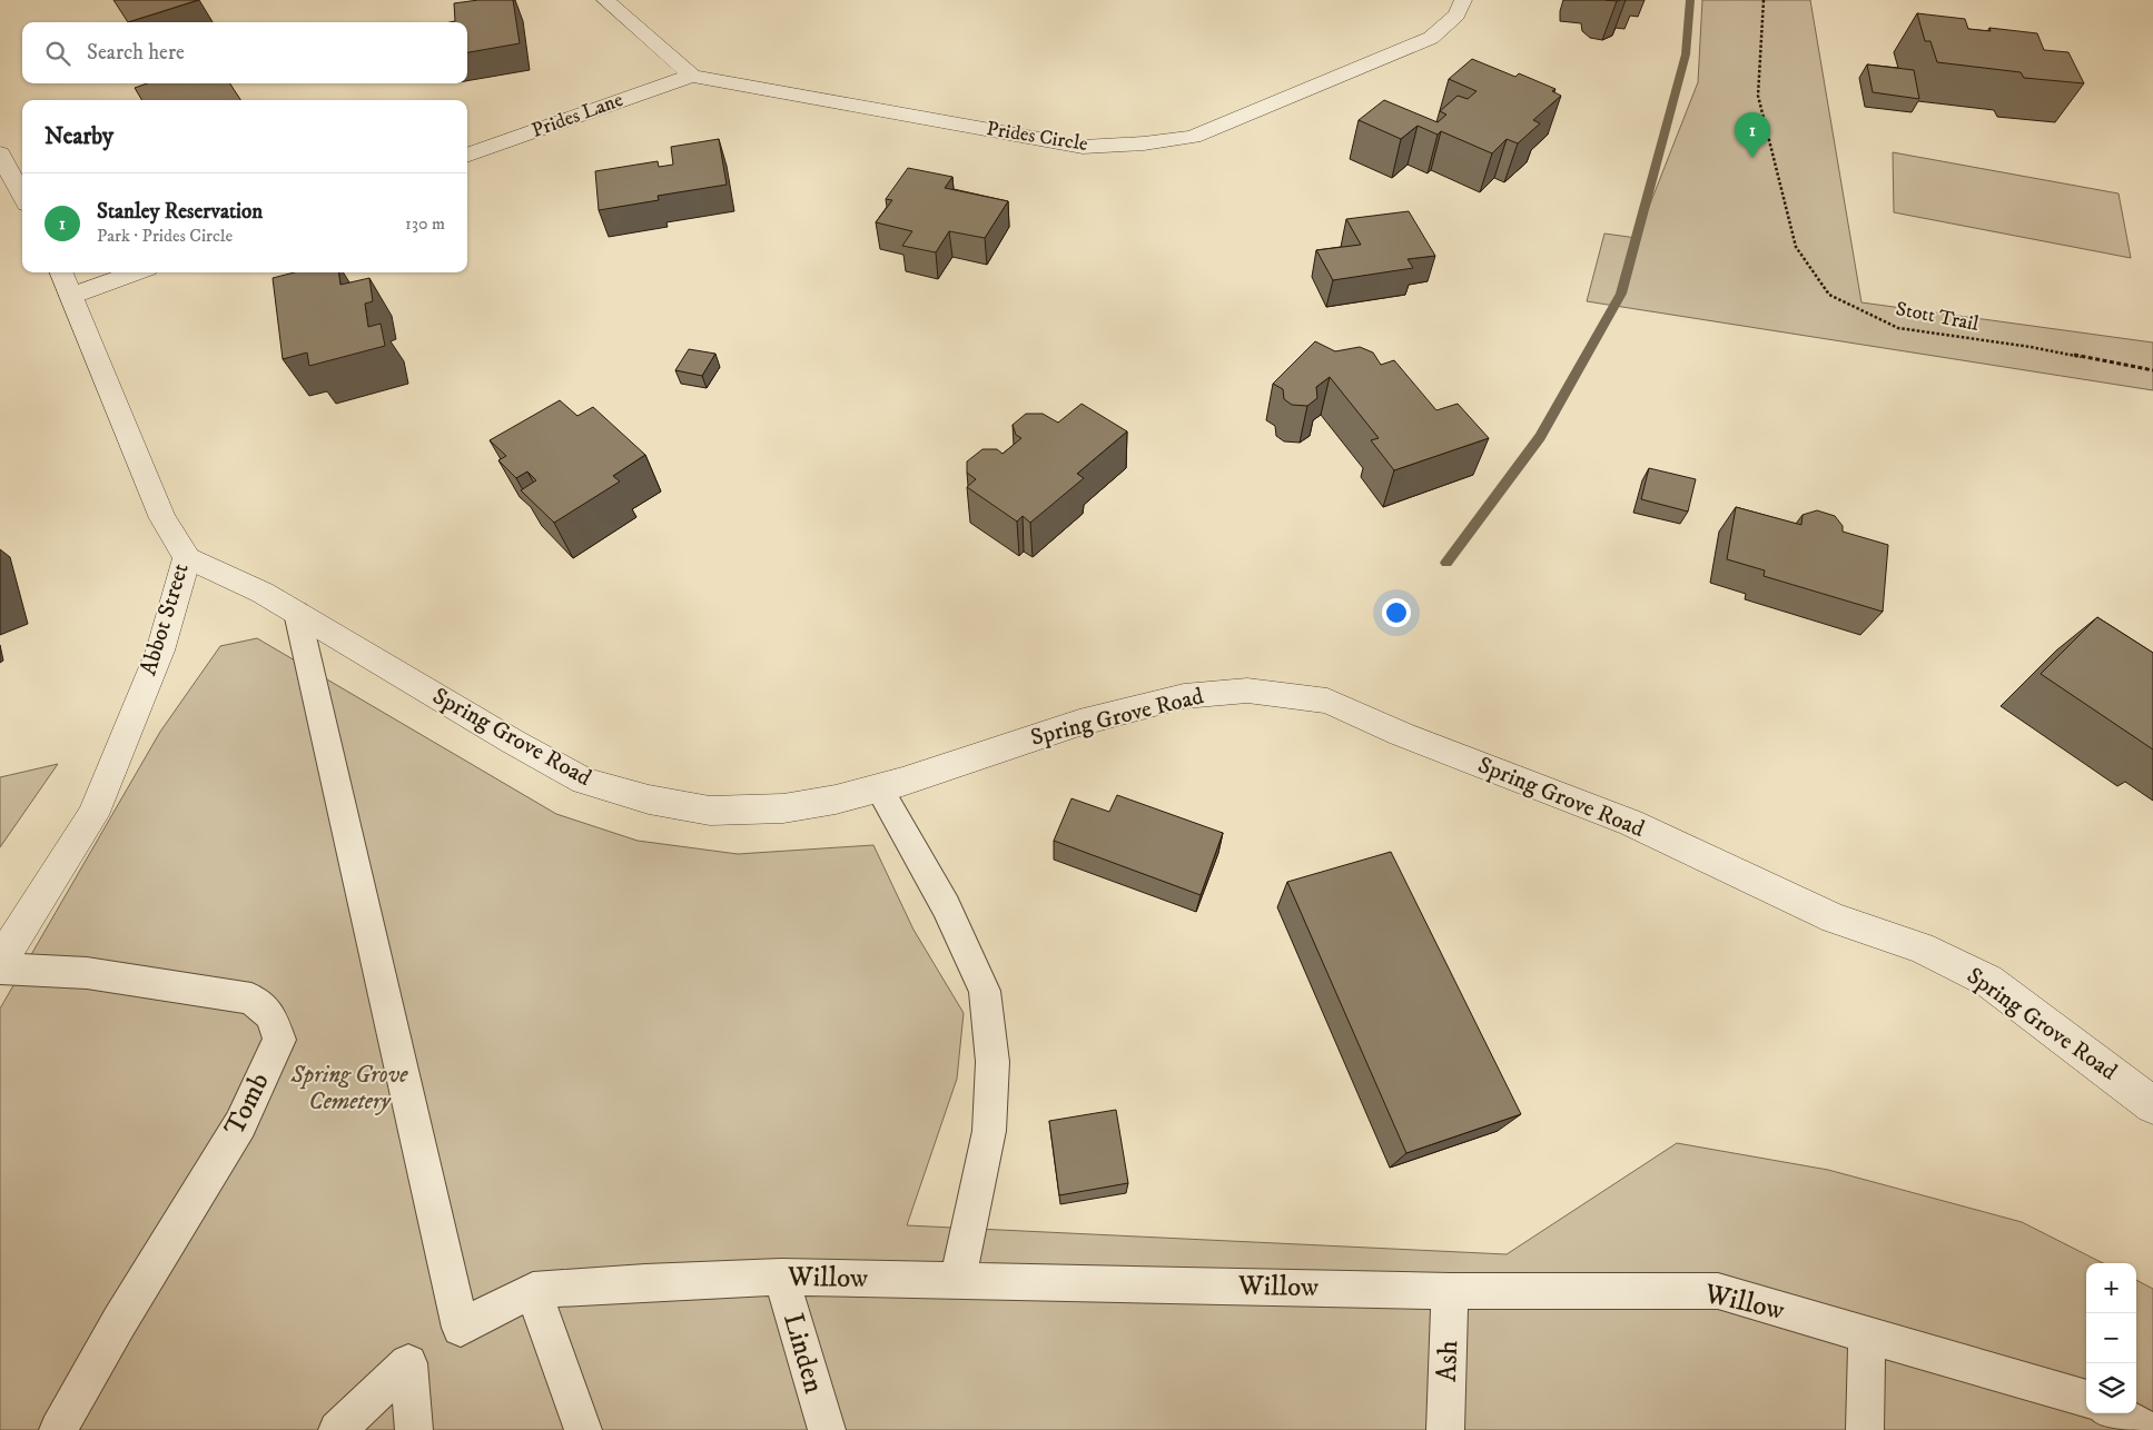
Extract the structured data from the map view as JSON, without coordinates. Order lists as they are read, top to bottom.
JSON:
{
  "streets": {
    "street": [
      "Prides Lane",
      "Prides Circle",
      "Abbot Street",
      "Spring Grove Road"
    ],
    "lane": [
      "Tomb",
      "Willow",
      "Linden",
      "Ash"
    ],
    "path": ["Stott Trail"]
  },
  "crossings": [
    ["Prides Lane", "Prides Circle"],
    ["Abbot Street", "Spring Grove Road"],
    ["Spring Grove Road", "Willow"],
    ["Willow", "Linden"],
    ["Willow", "Ash"]
  ],
  "parks": ["Spring Grove Cemetery"],
  "page": {
    "search": "Search here",
    "heading": "Nearby",
    "pins": "1",
    "list": [
      {
        "mark": "1",
        "name": "Stanley Reservation",
        "note": "Park · Prides Circle",
        "value": "130 m"
      }
    ],
    "map_buttons": ["+", "−"]
  }
}
